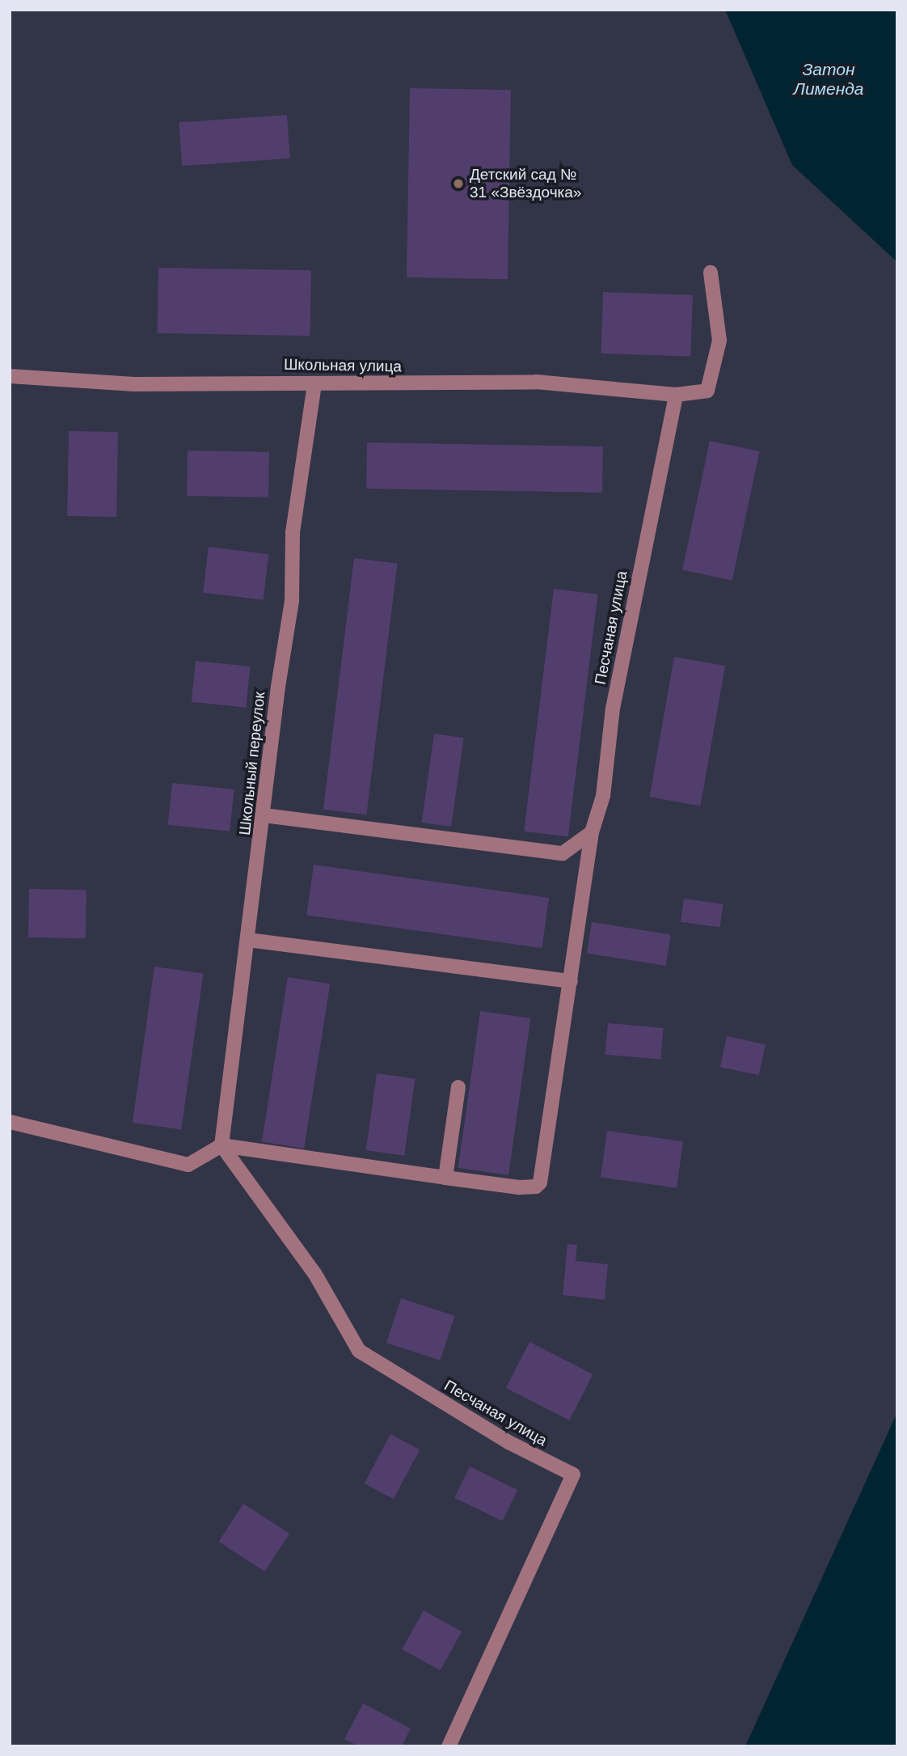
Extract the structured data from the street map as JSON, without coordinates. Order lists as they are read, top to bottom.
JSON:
{
  "streets": {
    "street": ["Школьная улица", "Песчаная улица", "Школьный переулок"]
  },
  "crossings": [
    ["Школьная улица", "Песчаная улица"],
    ["Школьная улица", "Школьный переулок"],
    ["Песчаная улица", "Школьный переулок"]
  ],
  "water": ["Затон Лименда"],
  "places": ["Детский сад № 31 «Звёздочка»"]
}
